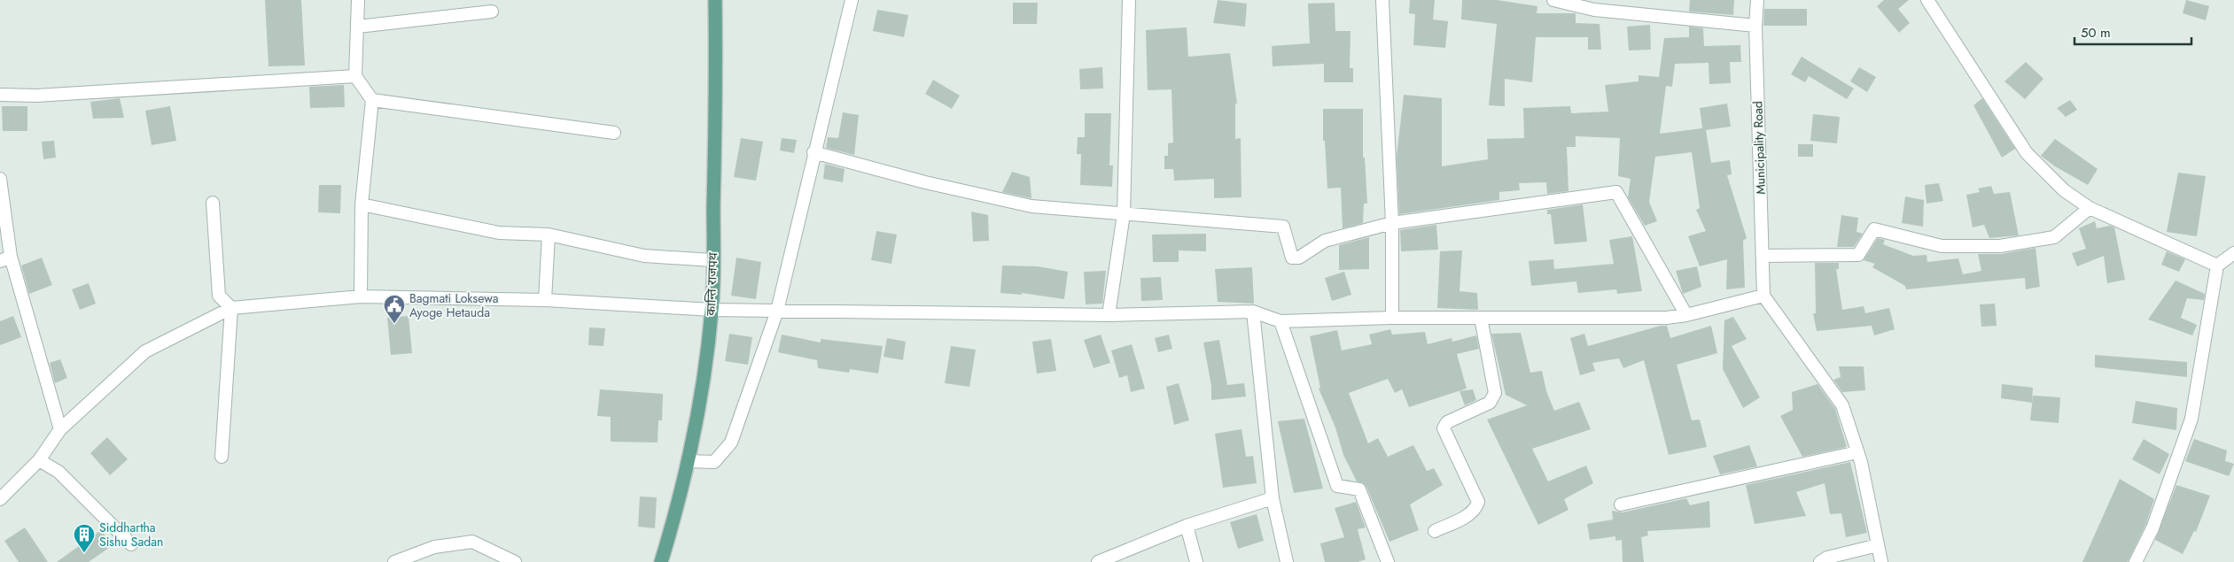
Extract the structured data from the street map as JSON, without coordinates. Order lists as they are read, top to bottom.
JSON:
{
  "streets": {
    "main road": ["कान्ति राजपथ"],
    "street": ["Municipality Road"]
  },
  "places": {
    "public building": ["Bagmati Loksewa Ayoge Hetauda"],
    "building": ["Siddhartha Sishu Sadan"]
  },
  "scale_bar": "50 m"
}
